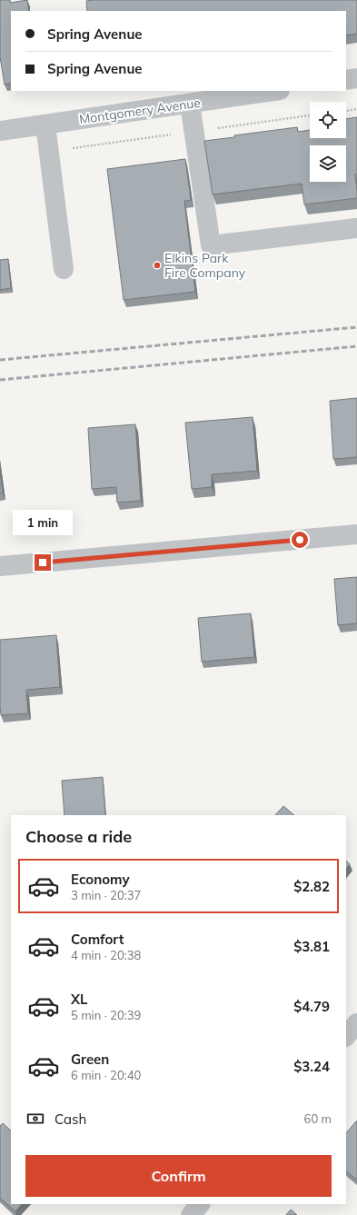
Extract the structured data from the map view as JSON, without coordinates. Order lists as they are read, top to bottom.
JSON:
{
  "streets": {
    "street": ["Montgomery Avenue"]
  },
  "places": ["Elkins Park Fire Company"],
  "page": {
    "banner": ["Spring Avenue", "Spring Avenue"],
    "bubble": "1 min",
    "heading": "Choose a ride",
    "list": [
      {
        "name": "Economy",
        "note": "3 min · 20:37",
        "value": "$2.82"
      },
      {
        "name": "Comfort",
        "note": "4 min · 20:38",
        "value": "$3.81"
      },
      {
        "name": "XL",
        "note": "5 min · 20:39",
        "value": "$4.79"
      },
      {
        "name": "Green",
        "note": "6 min · 20:40",
        "value": "$3.24"
      }
    ],
    "pay": ["Cash", "60 m"],
    "buttons": "Confirm"
  }
}
